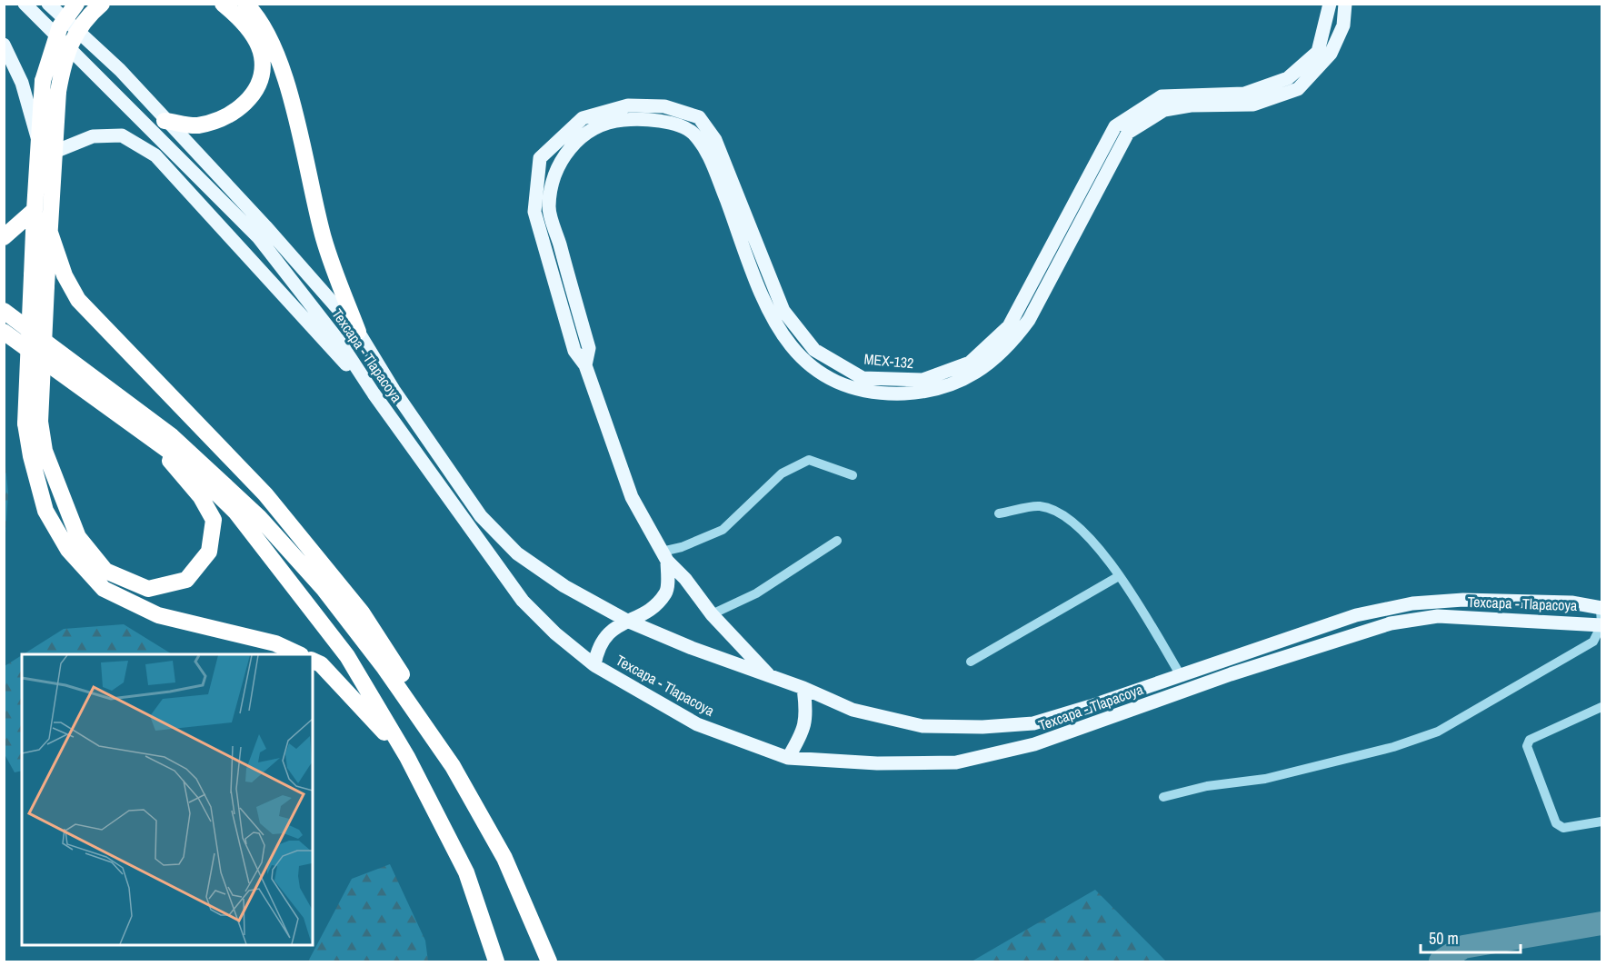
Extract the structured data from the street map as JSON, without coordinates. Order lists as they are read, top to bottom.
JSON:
{
  "streets": {
    "main road": ["Texcapa - Tlapacoya", "MEX-132"]
  },
  "scale_bar": "50 m"
}
